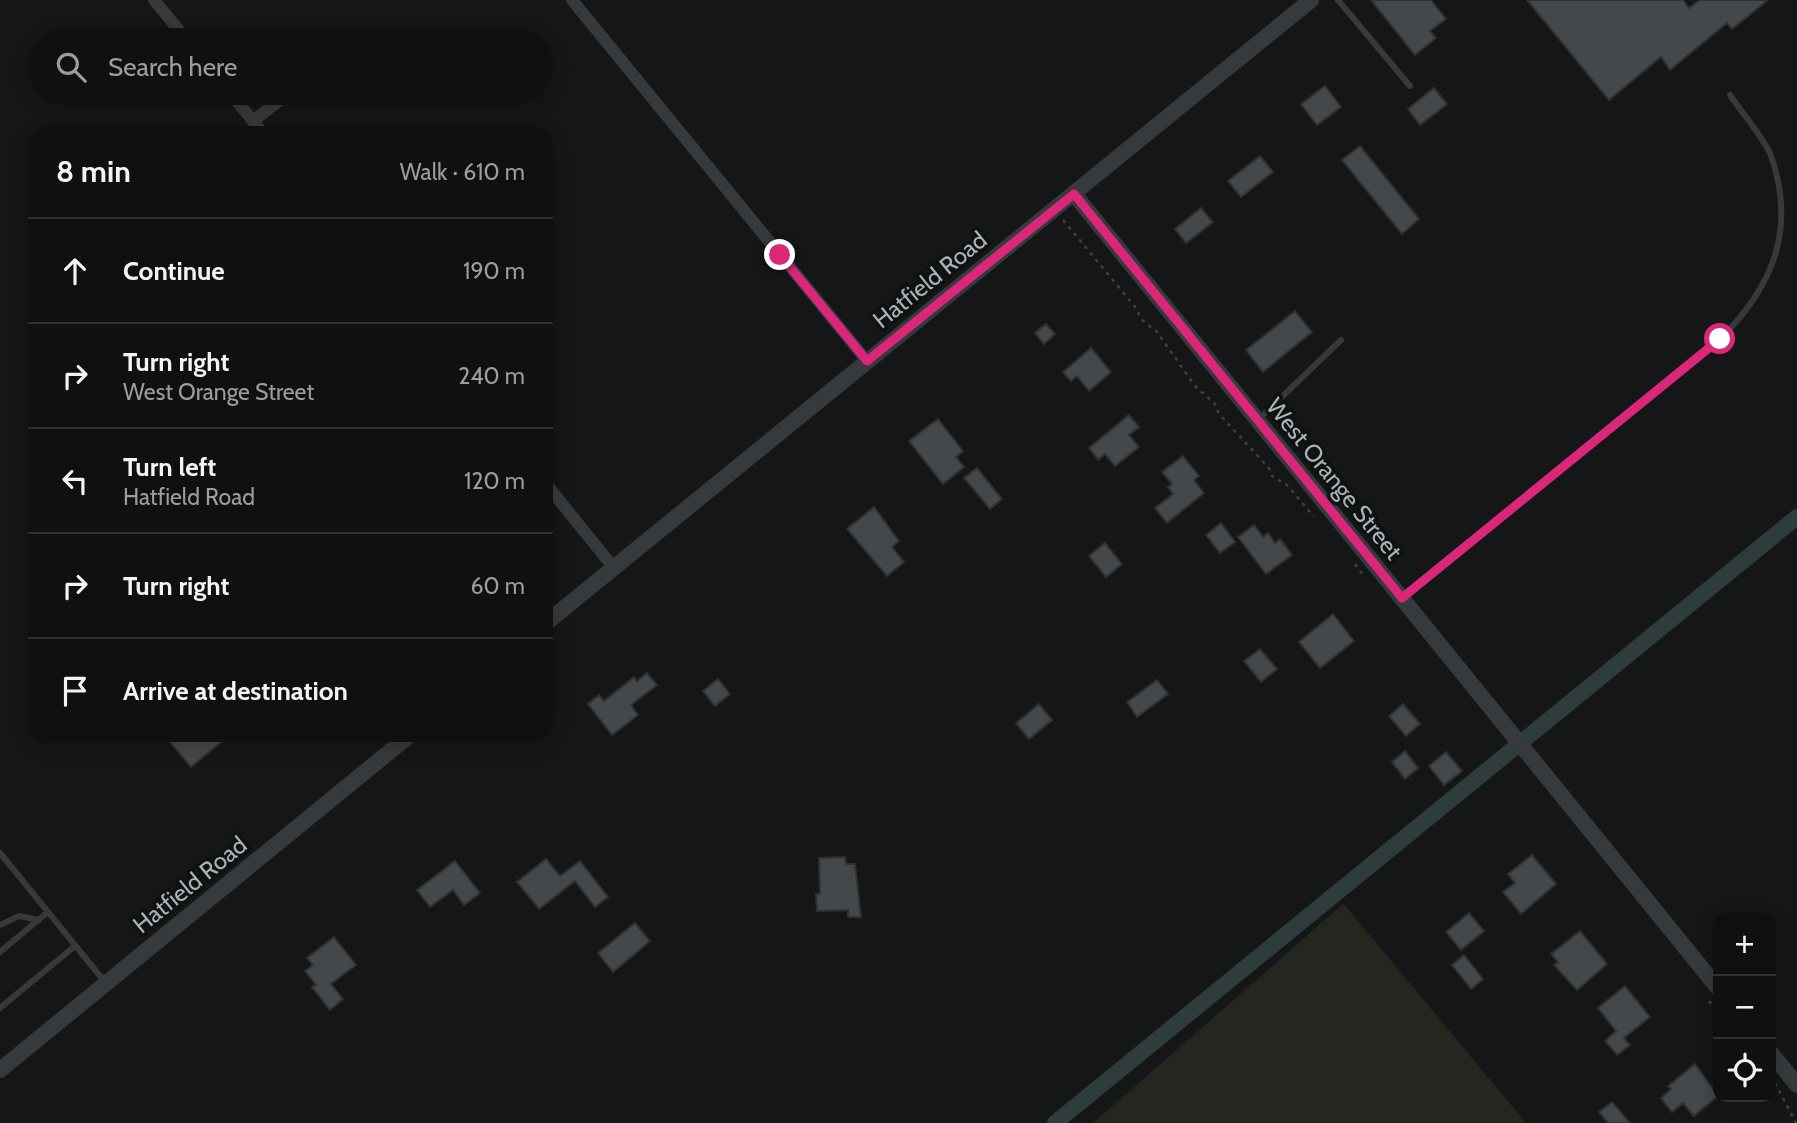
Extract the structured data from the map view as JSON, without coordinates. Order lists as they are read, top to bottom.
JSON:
{
  "streets": {
    "street": ["Hatfield Road", "West Orange Street"]
  },
  "crossings": [
    ["Hatfield Road", "West Orange Street"]
  ],
  "page": {
    "search": "Search here",
    "heading": ["8 min", "Walk · 610 m"],
    "list": [
      ["Continue", "190 m"],
      ["Turn right", "West Orange Street", "240 m"],
      ["Turn left", "Hatfield Road", "120 m"],
      ["Turn right", "60 m"],
      "Arrive at destination"
    ],
    "map_buttons": ["+", "−"]
  }
}
